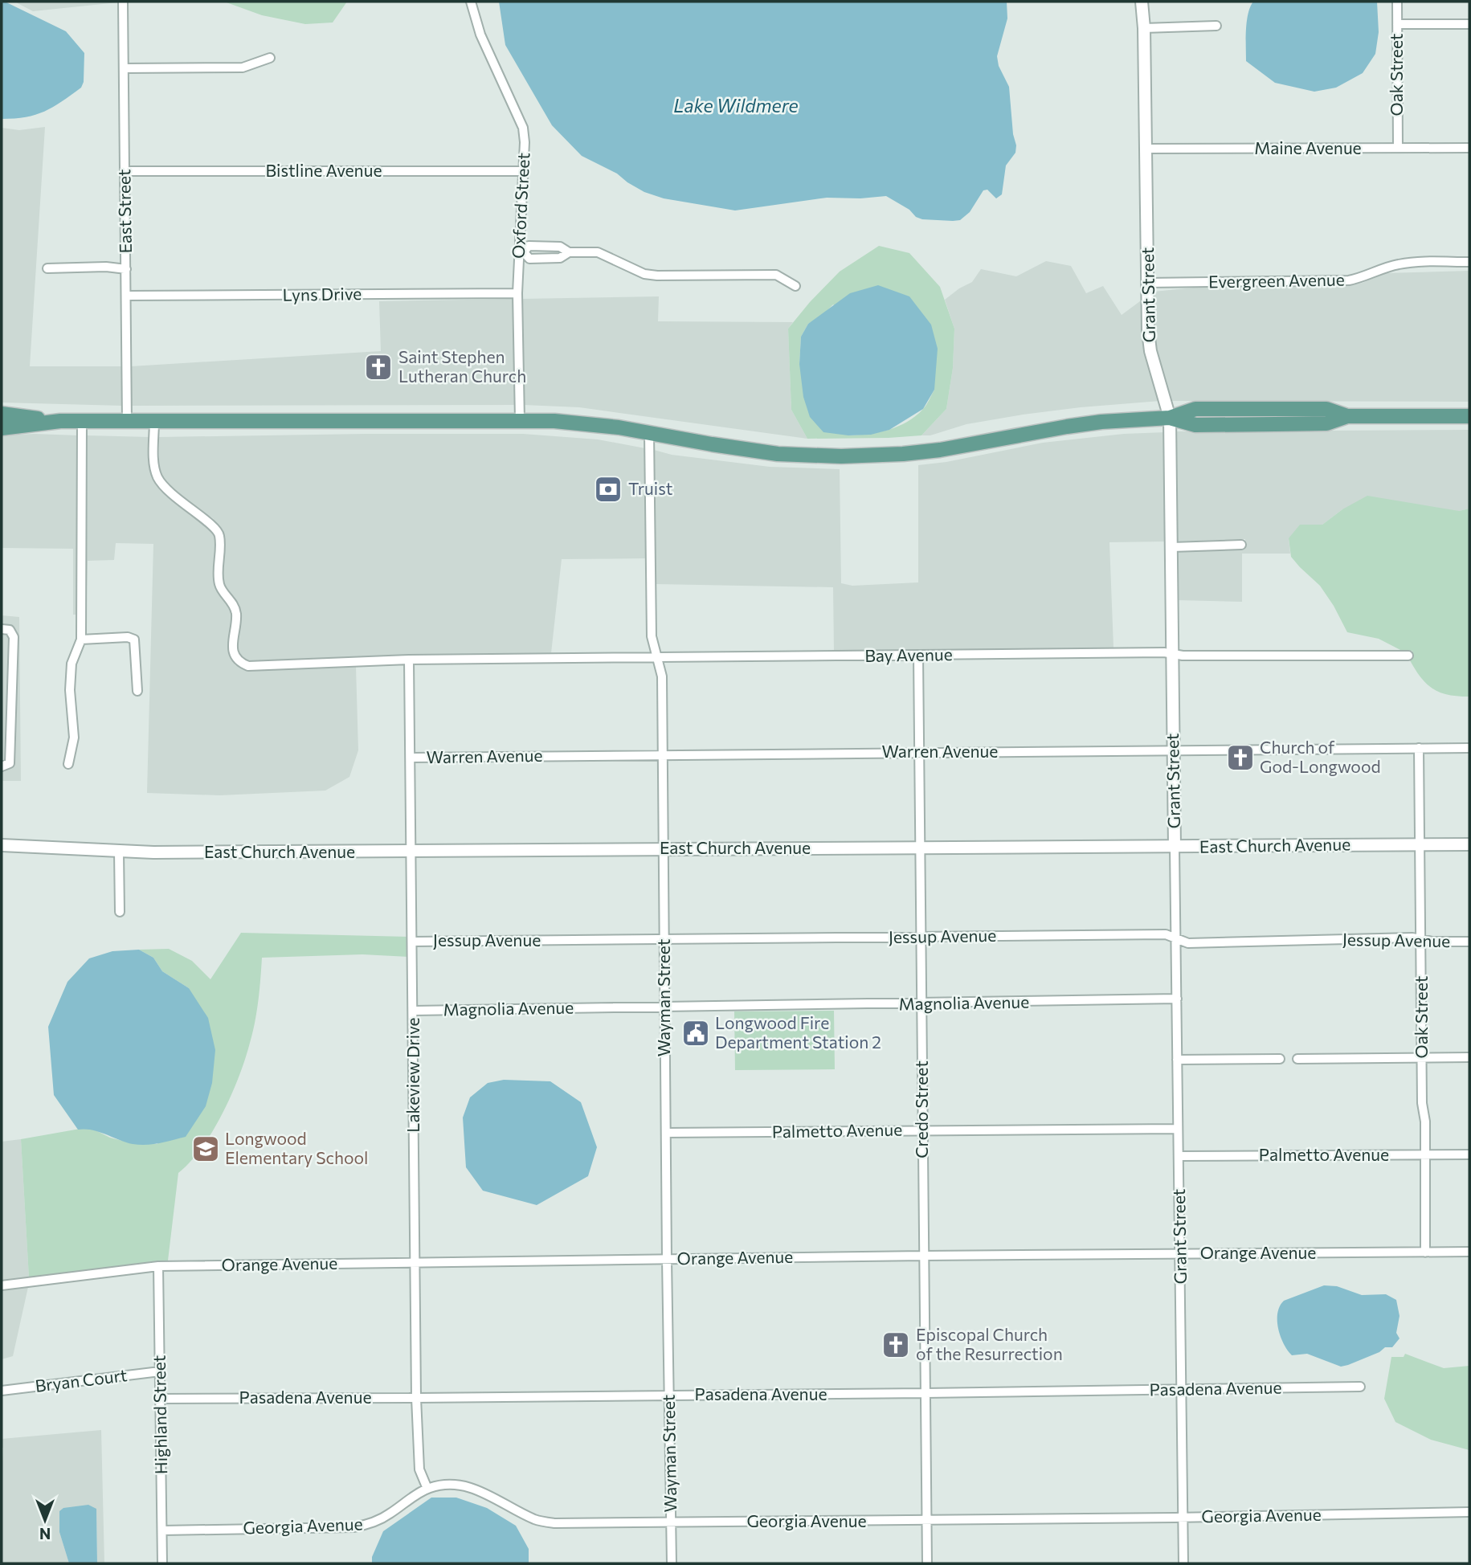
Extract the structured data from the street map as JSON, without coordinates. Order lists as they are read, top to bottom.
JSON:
{
  "streets": {
    "street": [
      "Oak Street",
      "Maine Avenue",
      "Bistline Avenue",
      "Oxford Street",
      "East Street",
      "Evergreen Avenue",
      "Lyns Drive",
      "Grant Street",
      "Bay Avenue",
      "Warren Avenue",
      "East Church Avenue",
      "Jessup Avenue",
      "Wayman Street",
      "Magnolia Avenue",
      "Lakeview Drive",
      "Credo Street",
      "Palmetto Avenue",
      "Orange Avenue",
      "Bryan Court",
      "Pasadena Avenue",
      "Highland Street",
      "Georgia Avenue"
    ]
  },
  "crossings": [
    ["Oak Street", "Maine Avenue"],
    ["Oak Street", "Warren Avenue"],
    ["Oak Street", "East Church Avenue"],
    ["Oak Street", "Jessup Avenue"],
    ["Oak Street", "Palmetto Avenue"],
    ["Oak Street", "Orange Avenue"],
    ["Maine Avenue", "Grant Street"],
    ["Bistline Avenue", "Oxford Street"],
    ["Bistline Avenue", "East Street"],
    ["Oxford Street", "Lyns Drive"],
    ["East Street", "Lyns Drive"],
    ["Evergreen Avenue", "Grant Street"],
    ["Grant Street", "Bay Avenue"],
    ["Grant Street", "Warren Avenue"],
    ["Grant Street", "East Church Avenue"],
    ["Grant Street", "Jessup Avenue"],
    ["Grant Street", "Magnolia Avenue"],
    ["Grant Street", "Palmetto Avenue"],
    ["Grant Street", "Orange Avenue"],
    ["Grant Street", "Pasadena Avenue"],
    ["Grant Street", "Georgia Avenue"],
    ["Bay Avenue", "Wayman Street"],
    ["Bay Avenue", "Lakeview Drive"],
    ["Bay Avenue", "Credo Street"],
    ["Warren Avenue", "Wayman Street"],
    ["Warren Avenue", "Lakeview Drive"],
    ["Warren Avenue", "Credo Street"],
    ["East Church Avenue", "Wayman Street"],
    ["East Church Avenue", "Lakeview Drive"],
    ["East Church Avenue", "Credo Street"],
    ["Jessup Avenue", "Wayman Street"],
    ["Jessup Avenue", "Lakeview Drive"],
    ["Jessup Avenue", "Credo Street"],
    ["Wayman Street", "Magnolia Avenue"],
    ["Wayman Street", "Palmetto Avenue"],
    ["Wayman Street", "Orange Avenue"],
    ["Wayman Street", "Pasadena Avenue"],
    ["Wayman Street", "Georgia Avenue"],
    ["Magnolia Avenue", "Lakeview Drive"],
    ["Magnolia Avenue", "Credo Street"],
    ["Lakeview Drive", "Orange Avenue"],
    ["Lakeview Drive", "Pasadena Avenue"],
    ["Lakeview Drive", "Georgia Avenue"],
    ["Credo Street", "Palmetto Avenue"],
    ["Credo Street", "Orange Avenue"],
    ["Credo Street", "Pasadena Avenue"],
    ["Credo Street", "Georgia Avenue"],
    ["Orange Avenue", "Highland Street"],
    ["Bryan Court", "Highland Street"],
    ["Pasadena Avenue", "Highland Street"],
    ["Highland Street", "Georgia Avenue"]
  ],
  "water": ["Lake Wildmere"],
  "places": {
    "church": ["Saint Stephen Lutheran Church", "Church of God-Longwood", "Episcopal Church of the Resurrection"],
    "bank": ["Truist"],
    "public building": ["Longwood Fire Department Station 2"],
    "school or university": ["Longwood Elementary School"]
  },
  "north": "bottom"
}
